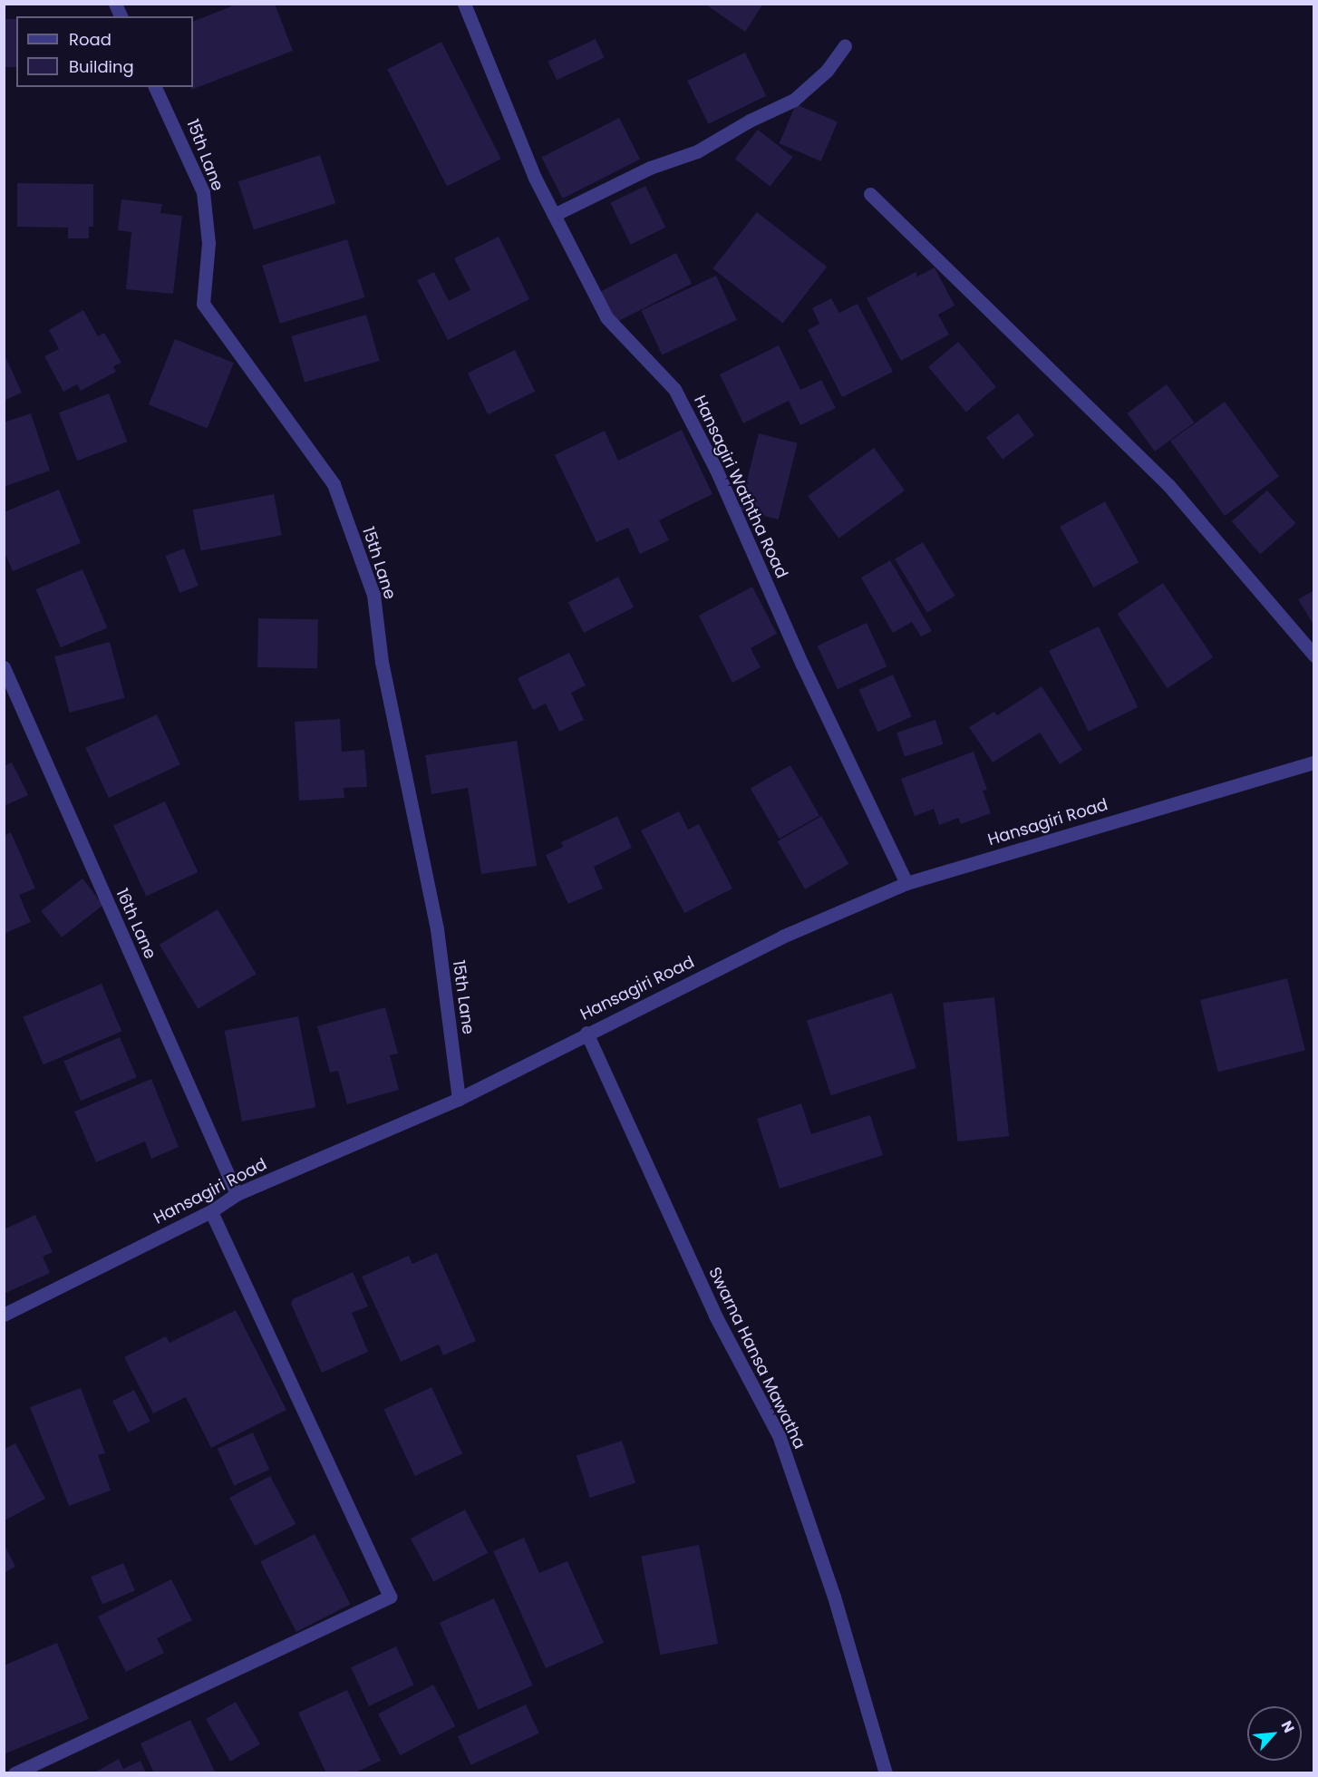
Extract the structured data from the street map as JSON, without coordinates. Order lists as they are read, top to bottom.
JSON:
{
  "streets": {
    "street": [
      "15th Lane",
      "Hansagiri Waththa Road",
      "Hansagiri Road",
      "16th Lane",
      "Swarna Hansa Mawatha"
    ]
  },
  "crossings": [
    ["15th Lane", "Hansagiri Road"],
    ["Hansagiri Waththa Road", "Hansagiri Road"],
    ["Hansagiri Road", "16th Lane"],
    ["Hansagiri Road", "Swarna Hansa Mawatha"]
  ],
  "legend": ["Road", "Building"],
  "north": "top right"
}
